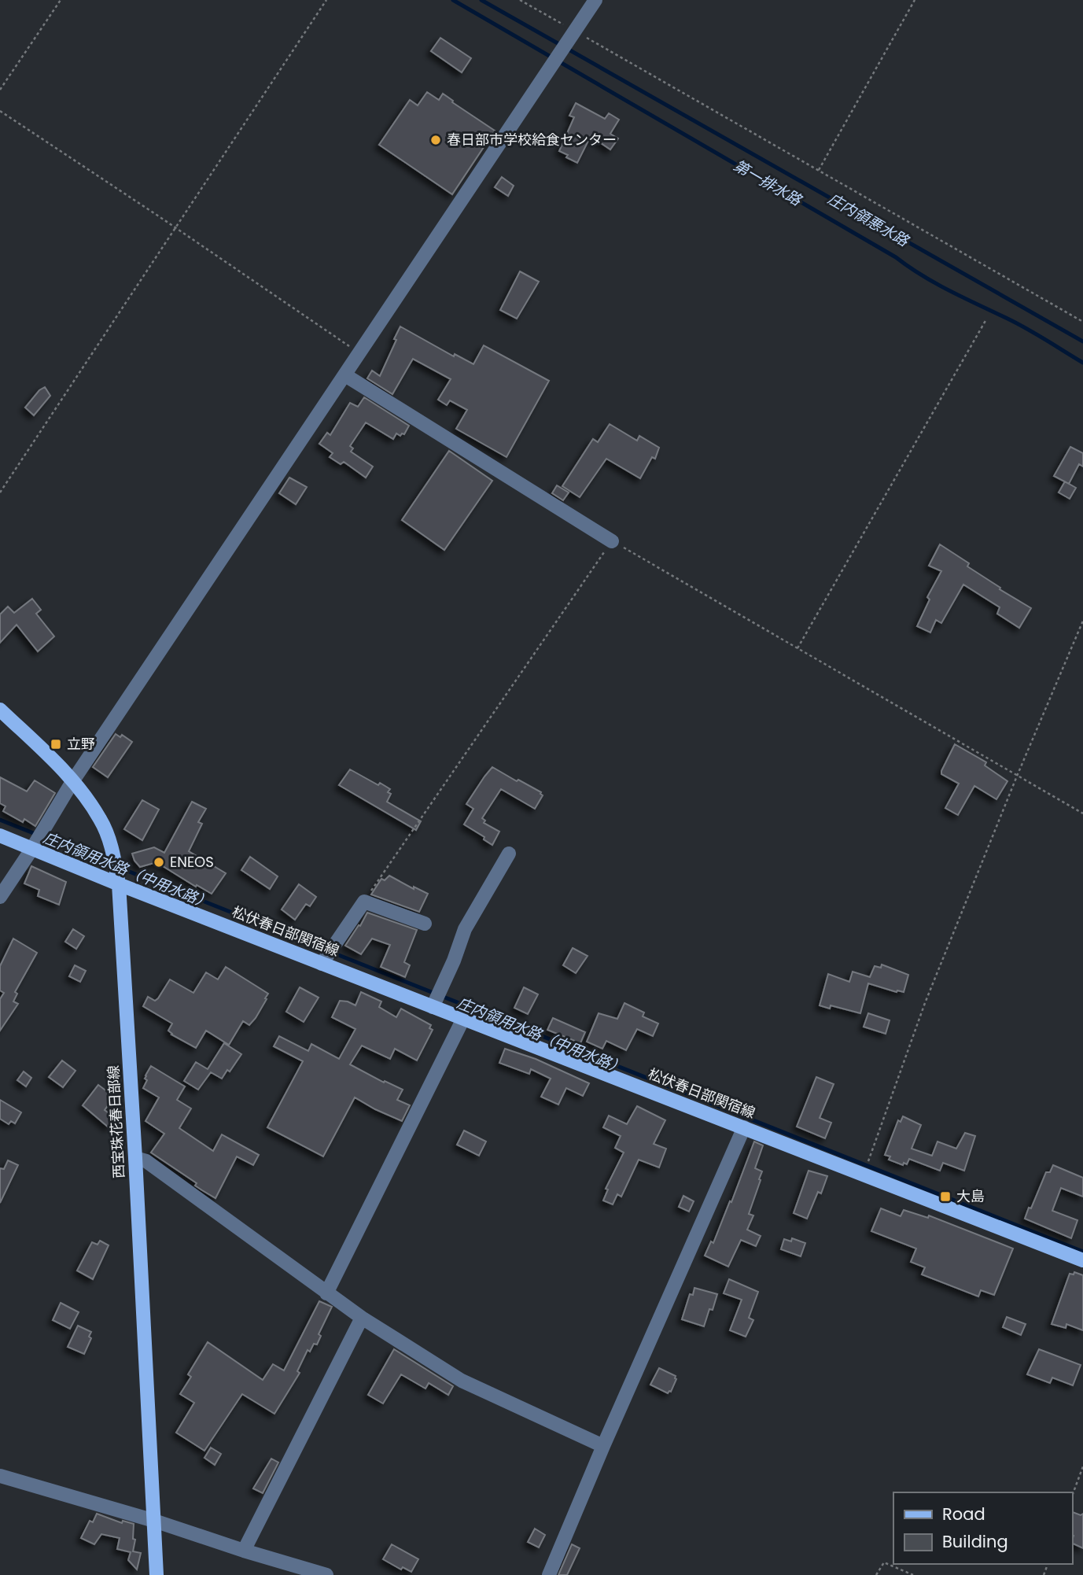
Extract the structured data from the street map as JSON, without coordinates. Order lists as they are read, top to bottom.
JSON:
{
  "streets": {
    "main road": ["松伏春日部関宿線", "西宝珠花春日部線"]
  },
  "crossings": [
    ["松伏春日部関宿線", "西宝珠花春日部線"]
  ],
  "water": ["第一排水路", "庄内領悪水路", "庄内領用水路（中用水路）"],
  "places": {
    "other": ["春日部市学校給食センター", "ENEOS"],
    "transit": ["立野", "大島"]
  },
  "legend": ["Road", "Building"]
}
